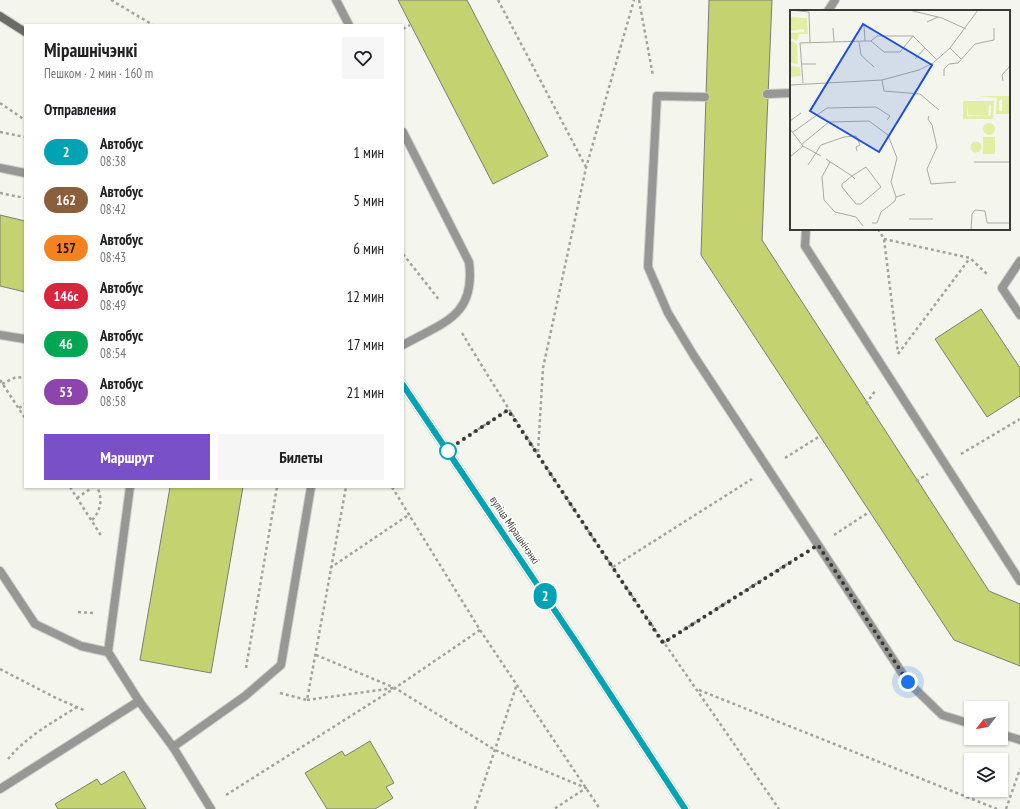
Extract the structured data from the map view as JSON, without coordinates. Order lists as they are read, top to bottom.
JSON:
{
  "streets": {
    "main road": ["вуліца Мірашнічэнкі"]
  },
  "lines": ["bus line 2"],
  "north": "bottom left",
  "page": {
    "on_map": "2",
    "heading": [
      ["Мірашнічэнкі", "Пешком · 2 мин · 160 m"],
      "Отправления"
    ],
    "list": [
      {
        "mark": "2",
        "name": "Автобус",
        "note": "08:38",
        "value": "1 мин"
      },
      {
        "mark": "162",
        "name": "Автобус",
        "note": "08:42",
        "value": "5 мин"
      },
      {
        "mark": "157",
        "name": "Автобус",
        "note": "08:43",
        "value": "6 мин"
      },
      {
        "mark": "146с",
        "name": "Автобус",
        "note": "08:49",
        "value": "12 мин"
      },
      {
        "mark": "46",
        "name": "Автобус",
        "note": "08:54",
        "value": "17 мин"
      },
      {
        "mark": "53",
        "name": "Автобус",
        "note": "08:58",
        "value": "21 мин"
      }
    ],
    "buttons": ["Маршрут", "Билеты"]
  }
}
